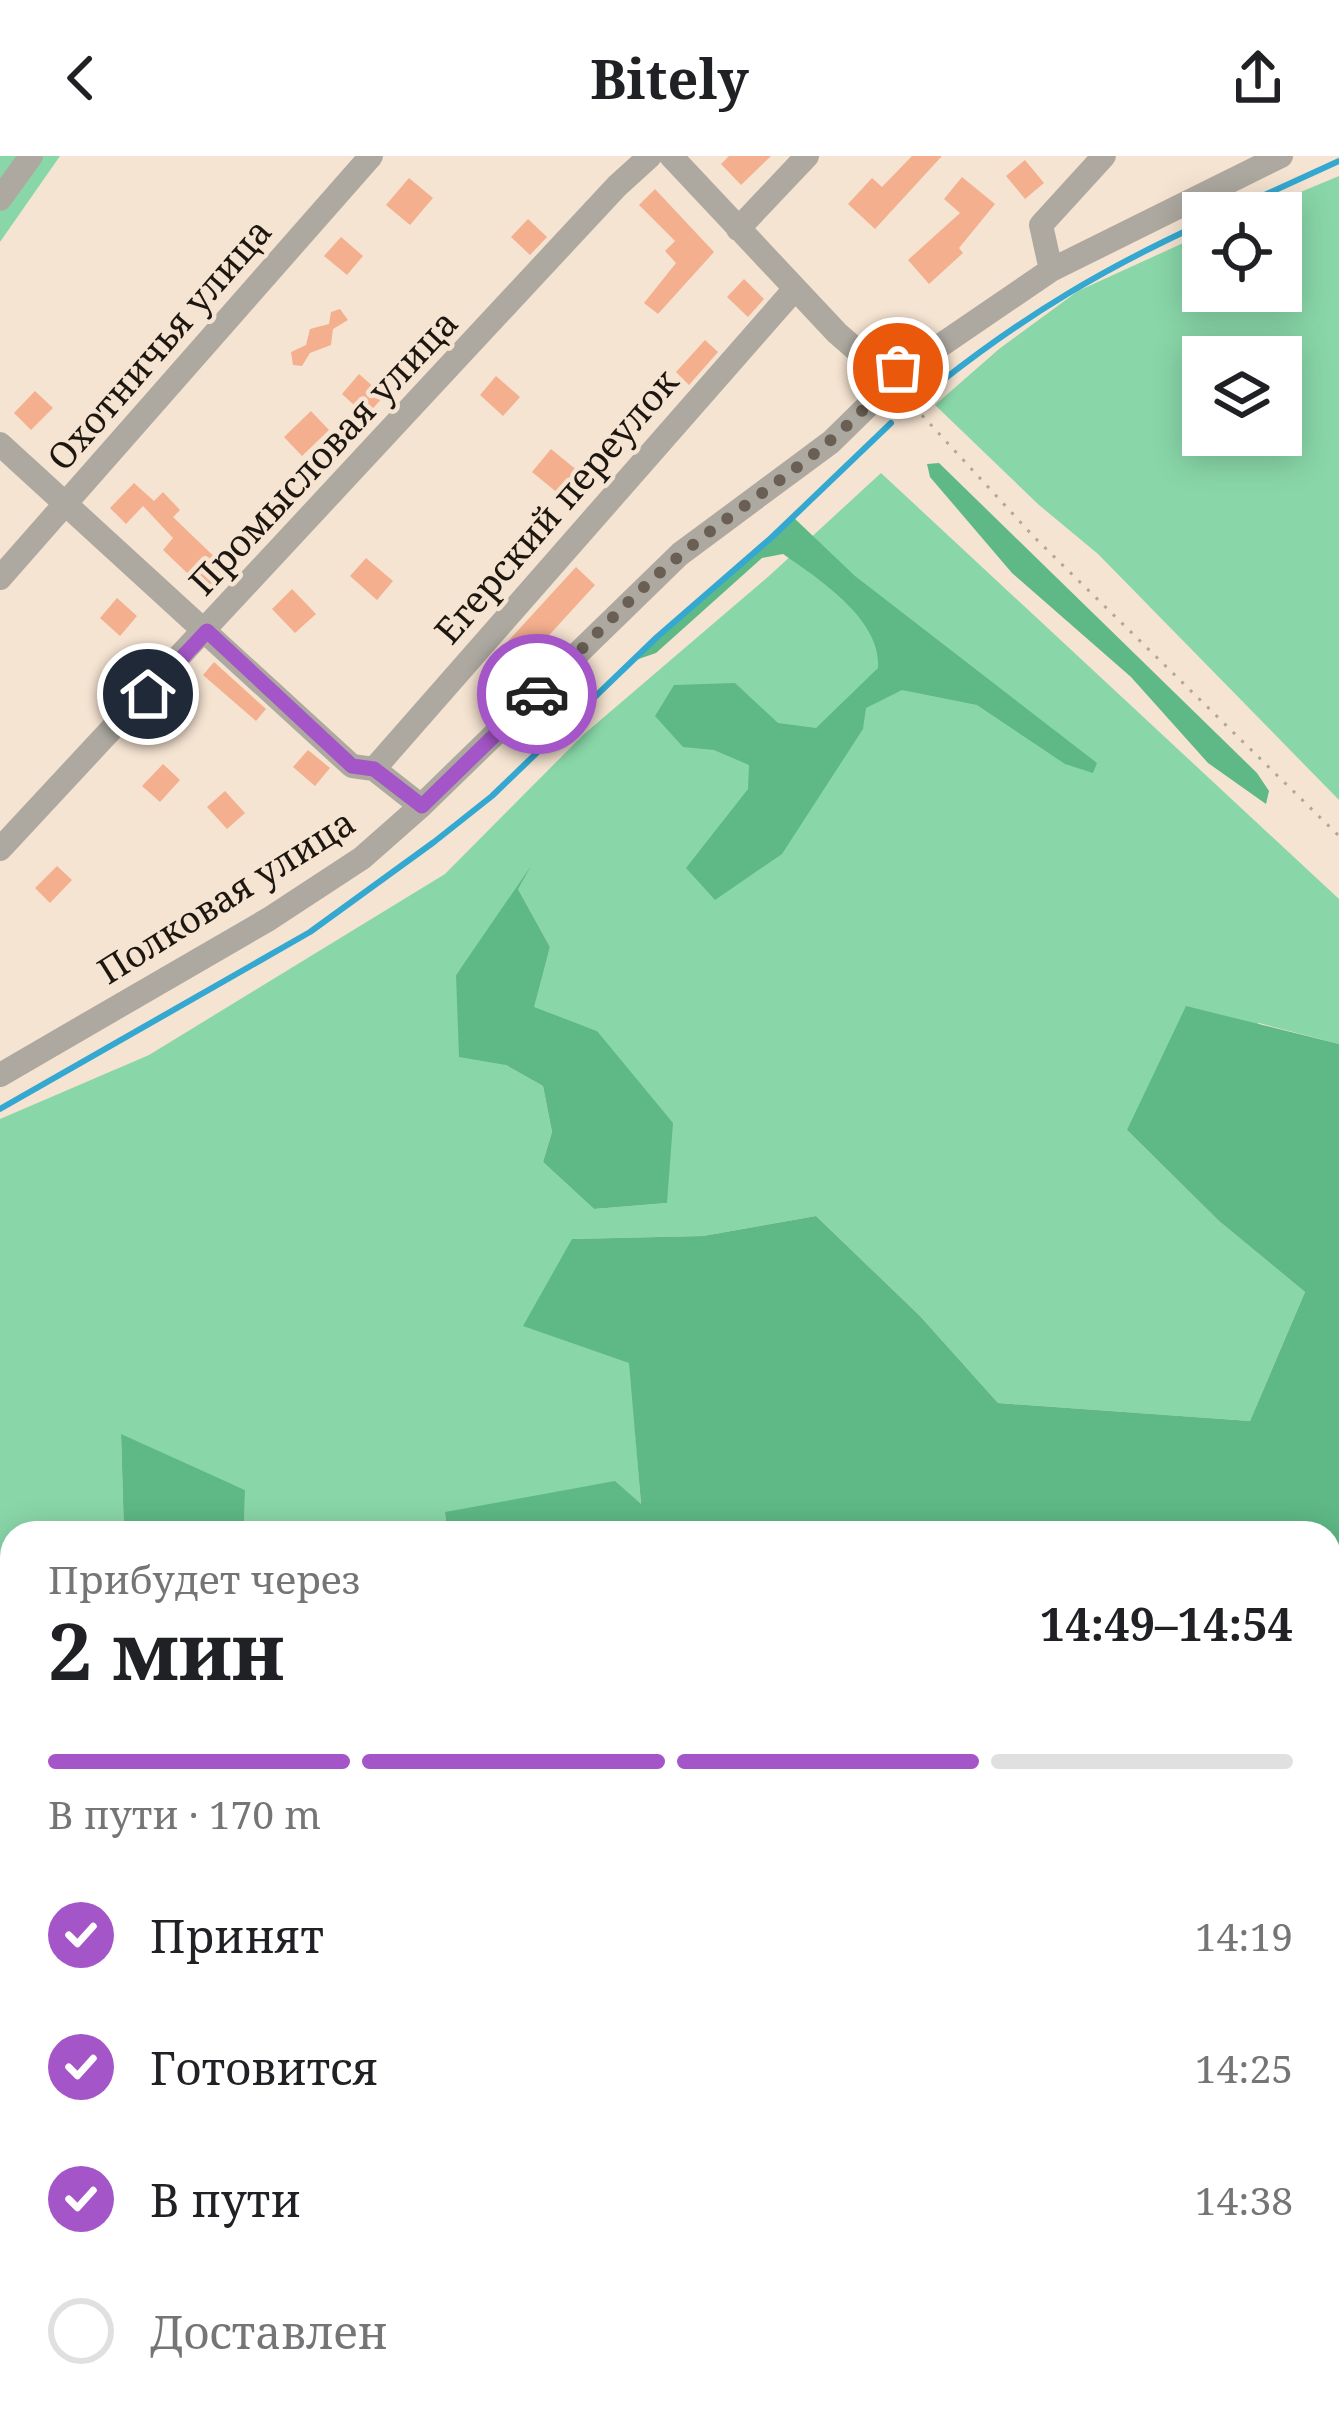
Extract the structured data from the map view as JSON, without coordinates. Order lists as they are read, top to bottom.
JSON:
{
  "streets": {
    "street": [
      "Охотничья улица",
      "Промысловая улица",
      "Егерский переулок",
      "Полковая улица"
    ]
  },
  "page": {
    "header": "Bitely",
    "heading": ["2 мин", "Прибудет через", "14:49–14:54"],
    "bar": "В пути · 170 m",
    "list": [
      ["Принят", "14:19"],
      ["Готовится", "14:25"],
      ["В пути", "14:38"],
      "Доставлен"
    ]
  }
}
